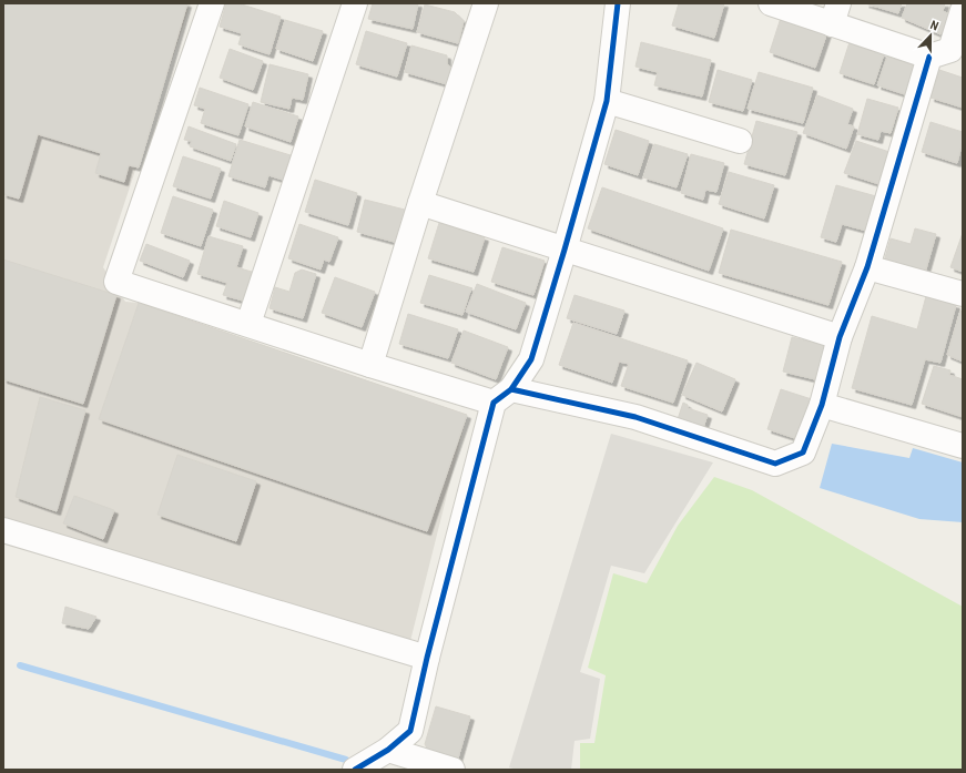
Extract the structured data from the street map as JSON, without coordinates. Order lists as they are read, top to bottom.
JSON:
{
  "north": "top"
}
